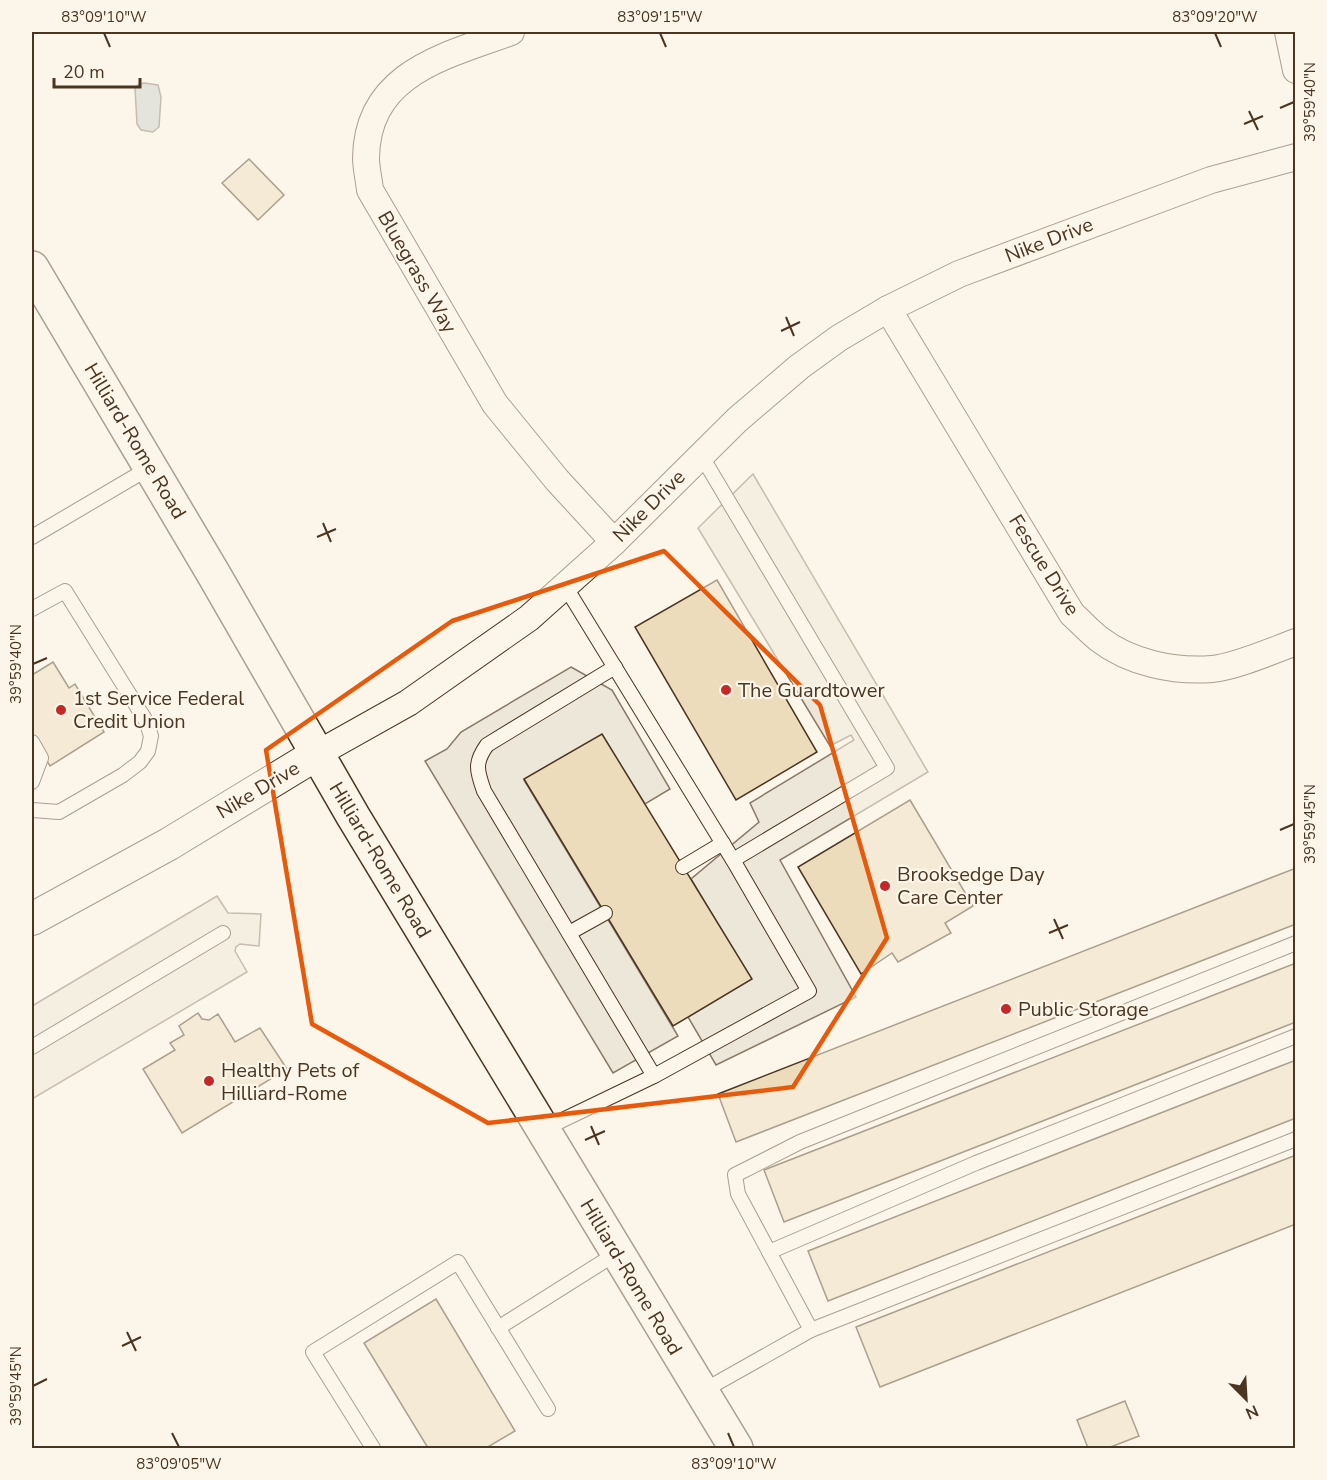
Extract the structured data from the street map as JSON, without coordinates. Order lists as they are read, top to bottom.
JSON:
{
  "streets": {
    "main road": ["Hilliard-Rome Road"],
    "street": ["Nike Drive", "Bluegrass Way", "Fescue Drive"]
  },
  "crossings": [
    ["Nike Drive", "Bluegrass Way"],
    ["Nike Drive", "Hilliard-Rome Road"],
    ["Nike Drive", "Fescue Drive"]
  ],
  "places": [
    "The Guardtower",
    "1st Service Federal Credit Union",
    "Brooksedge Day Care Center",
    "Public Storage",
    "Healthy Pets of Hilliard-Rome"
  ],
  "scale_bar": "20 m",
  "north": "bottom right",
  "coordinates": [
    "83°09'10\"W",
    "83°09'15\"W",
    "83°09'20\"W",
    "39°59'40\"N",
    "39°59'45\"N",
    "83°09'05\"W"
  ]
}
